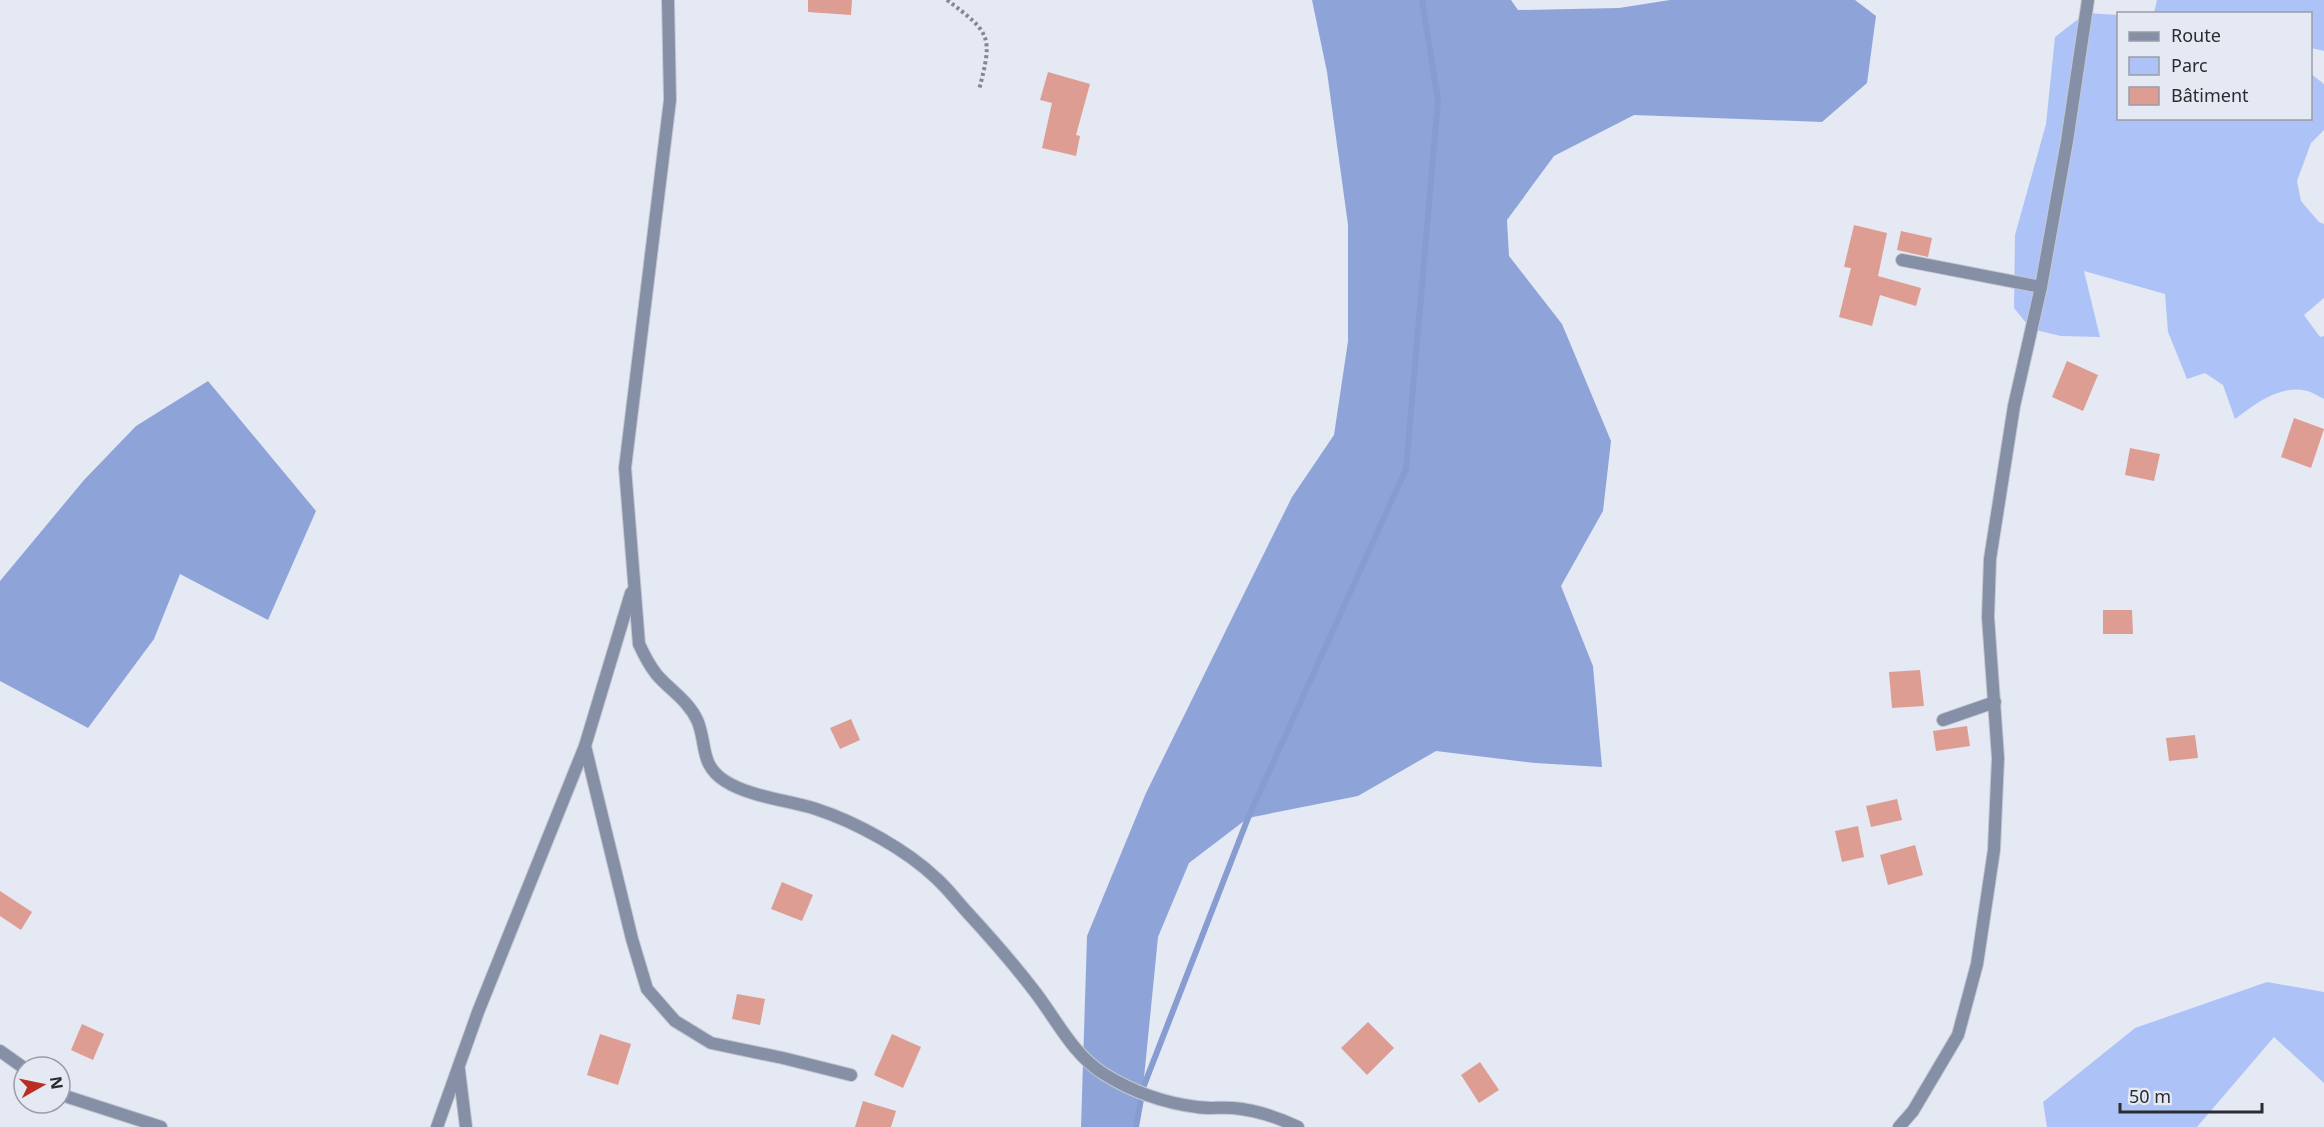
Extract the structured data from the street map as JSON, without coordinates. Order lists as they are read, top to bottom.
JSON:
{
  "legend": ["Route", "Parc", "Bâtiment"],
  "scale_bar": "50 m",
  "north": "right"
}
